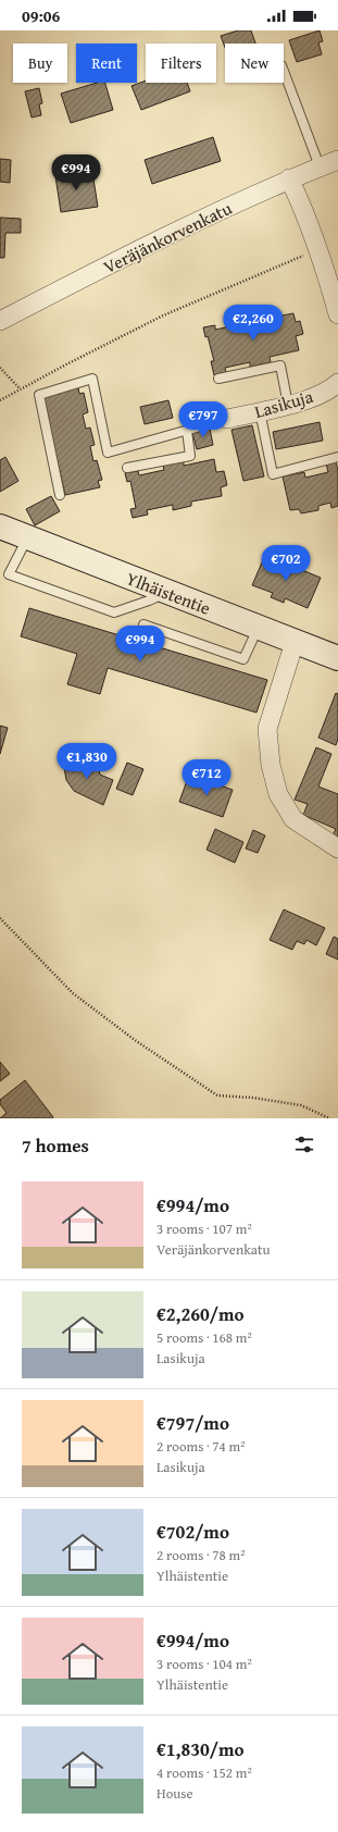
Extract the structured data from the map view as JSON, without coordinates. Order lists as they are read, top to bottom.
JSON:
{
  "streets": {
    "street": ["Veräjänkorvenkatu", "Lasikuja", "Ylhäistentie"]
  },
  "page": {
    "status": "09:06",
    "chip": [
      "Buy",
      "Rent",
      "Filters",
      "New"
    ],
    "price": [
      "€994",
      "€2,260",
      "€797",
      "€702",
      "€994",
      "€1,830",
      "€712"
    ],
    "heading": "7 homes",
    "list": [
      {
        "name": "€994/mo",
        "note": "3 rooms · 107 m² · Veräjänkorvenkatu"
      },
      {
        "name": "€2,260/mo",
        "note": "5 rooms · 168 m² · Lasikuja"
      },
      {
        "name": "€797/mo",
        "note": "2 rooms · 74 m² · Lasikuja"
      },
      {
        "name": "€702/mo",
        "note": "2 rooms · 78 m² · Ylhäistentie"
      },
      {
        "name": "€994/mo",
        "note": "3 rooms · 104 m² · Ylhäistentie"
      },
      {
        "name": "€1,830/mo",
        "note": "4 rooms · 152 m² · House"
      }
    ]
  }
}
